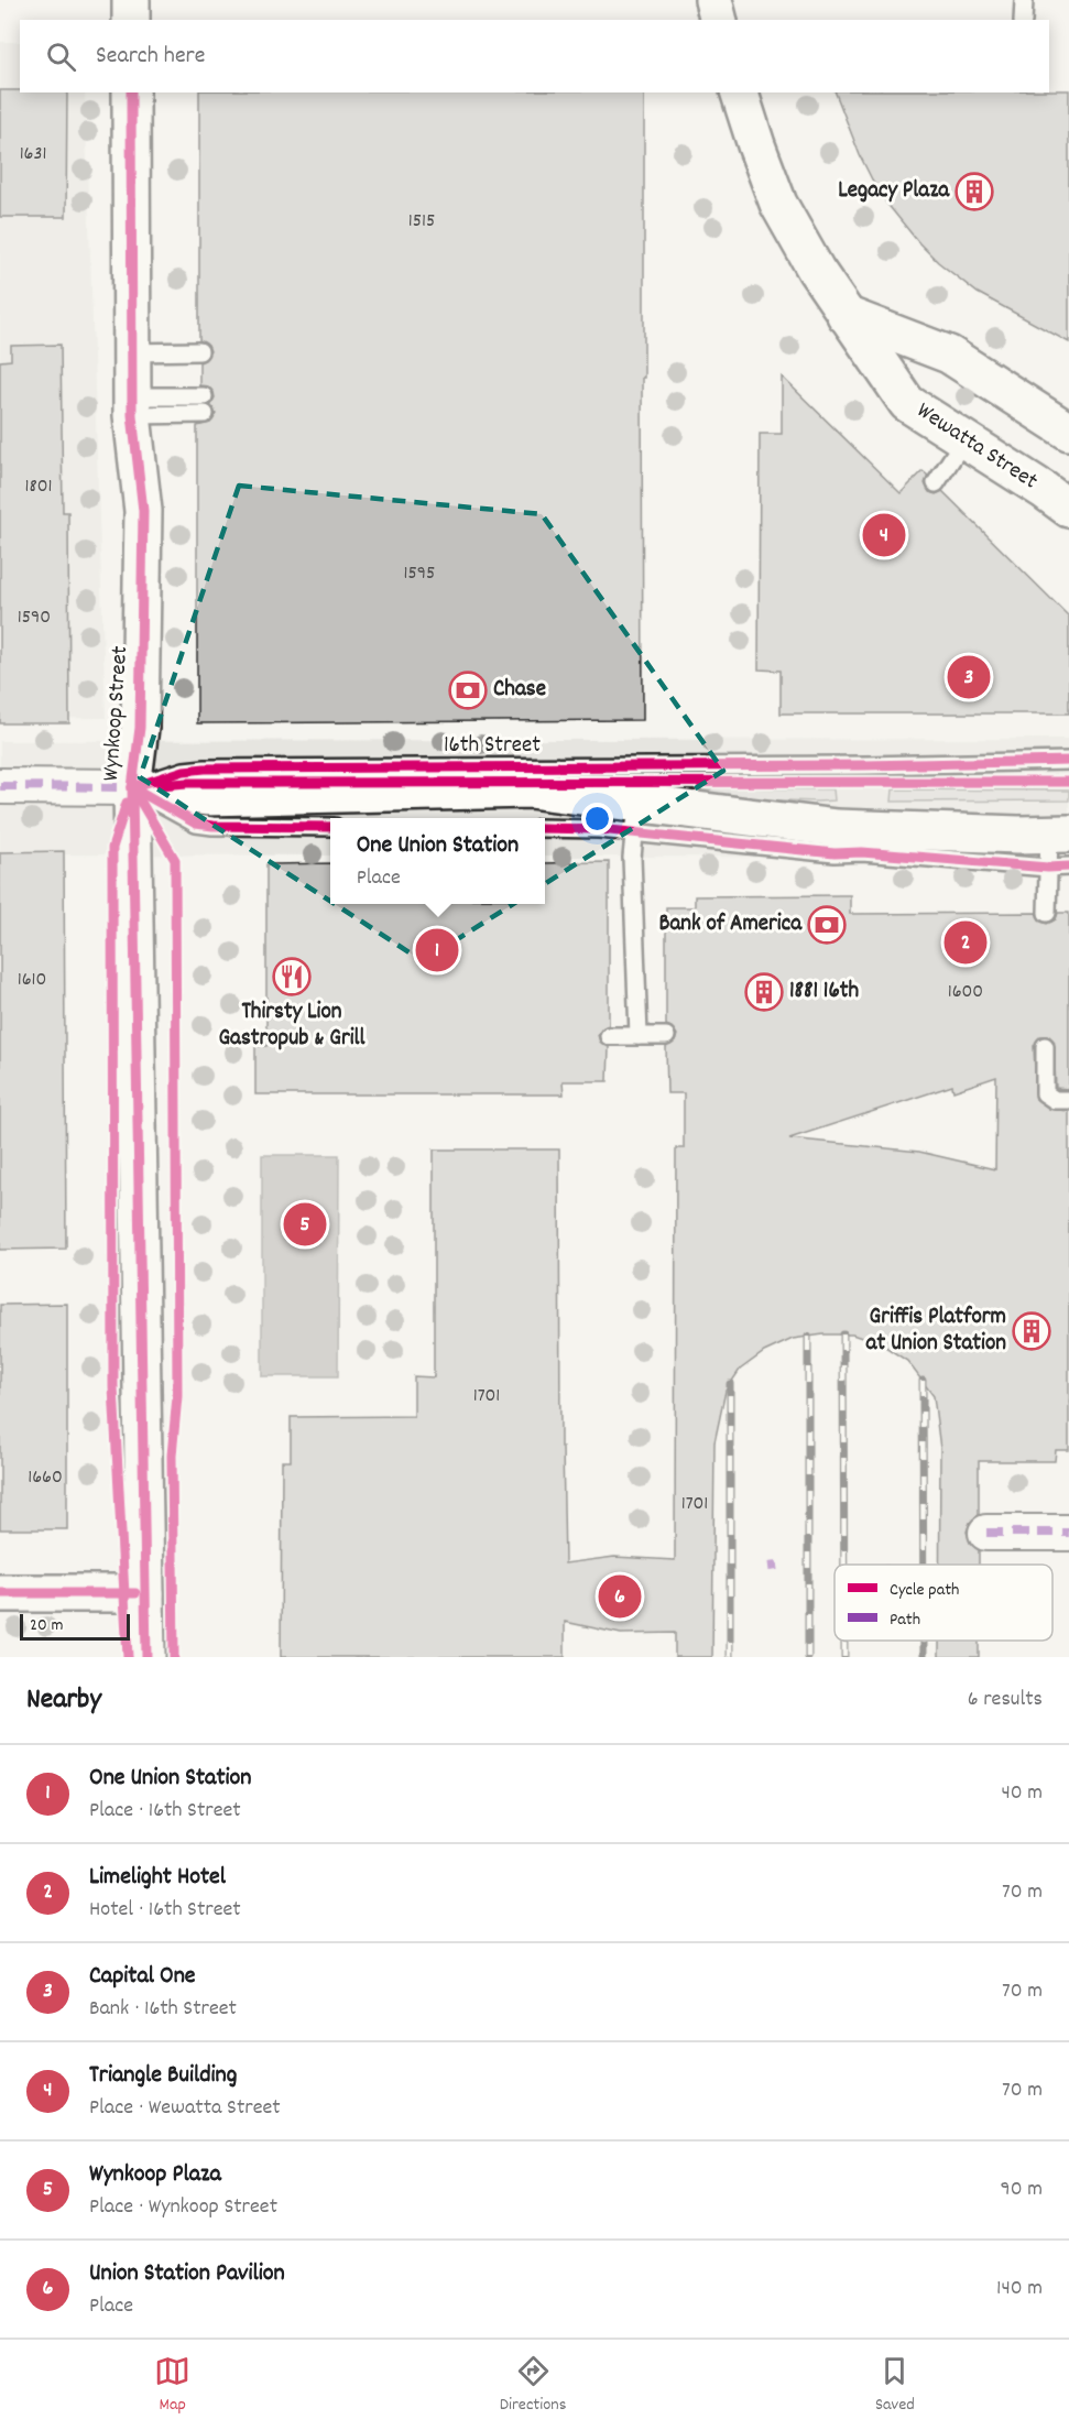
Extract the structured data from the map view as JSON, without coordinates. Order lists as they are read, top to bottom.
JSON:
{
  "streets": {
    "street": ["Wewatta Street", "Wynkoop Street", "16th Street"]
  },
  "crossings": [
    ["Wynkoop Street", "16th Street"]
  ],
  "places": {
    "building": ["Legacy Plaza", "1881 16th", "Griffis Platform at Union Station"],
    "bank": ["Chase", "Bank of America"],
    "restaurant": ["Thirsty Lion Gastropub & Grill"]
  },
  "house_numbers": [
    "1631",
    "1515",
    "1801",
    "1595",
    "1590",
    "1610",
    "1600",
    "1701",
    "1660",
    "1701"
  ],
  "legend": ["Cycle path", "Path"],
  "scale_bar": "20 m",
  "page": {
    "search": "Search here",
    "pins": [
      "4",
      "3",
      "2",
      "1",
      "5",
      "6"
    ],
    "popup": ["One Union Station", "Place"],
    "scale": "20 m",
    "heading": ["Nearby", "6 results"],
    "list": [
      {
        "mark": "1",
        "name": "One Union Station",
        "note": "Place · 16th Street",
        "value": "40 m"
      },
      {
        "mark": "2",
        "name": "Limelight Hotel",
        "note": "Hotel · 16th Street",
        "value": "70 m"
      },
      {
        "mark": "3",
        "name": "Capital One",
        "note": "Bank · 16th Street",
        "value": "70 m"
      },
      {
        "mark": "4",
        "name": "Triangle Building",
        "note": "Place · Wewatta Street",
        "value": "70 m"
      },
      {
        "mark": "5",
        "name": "Wynkoop Plaza",
        "note": "Place · Wynkoop Street",
        "value": "90 m"
      },
      {
        "mark": "6",
        "name": "Union Station Pavilion",
        "note": "Place",
        "value": "140 m"
      }
    ],
    "nav": ["Map", "Directions", "Saved"]
  }
}
